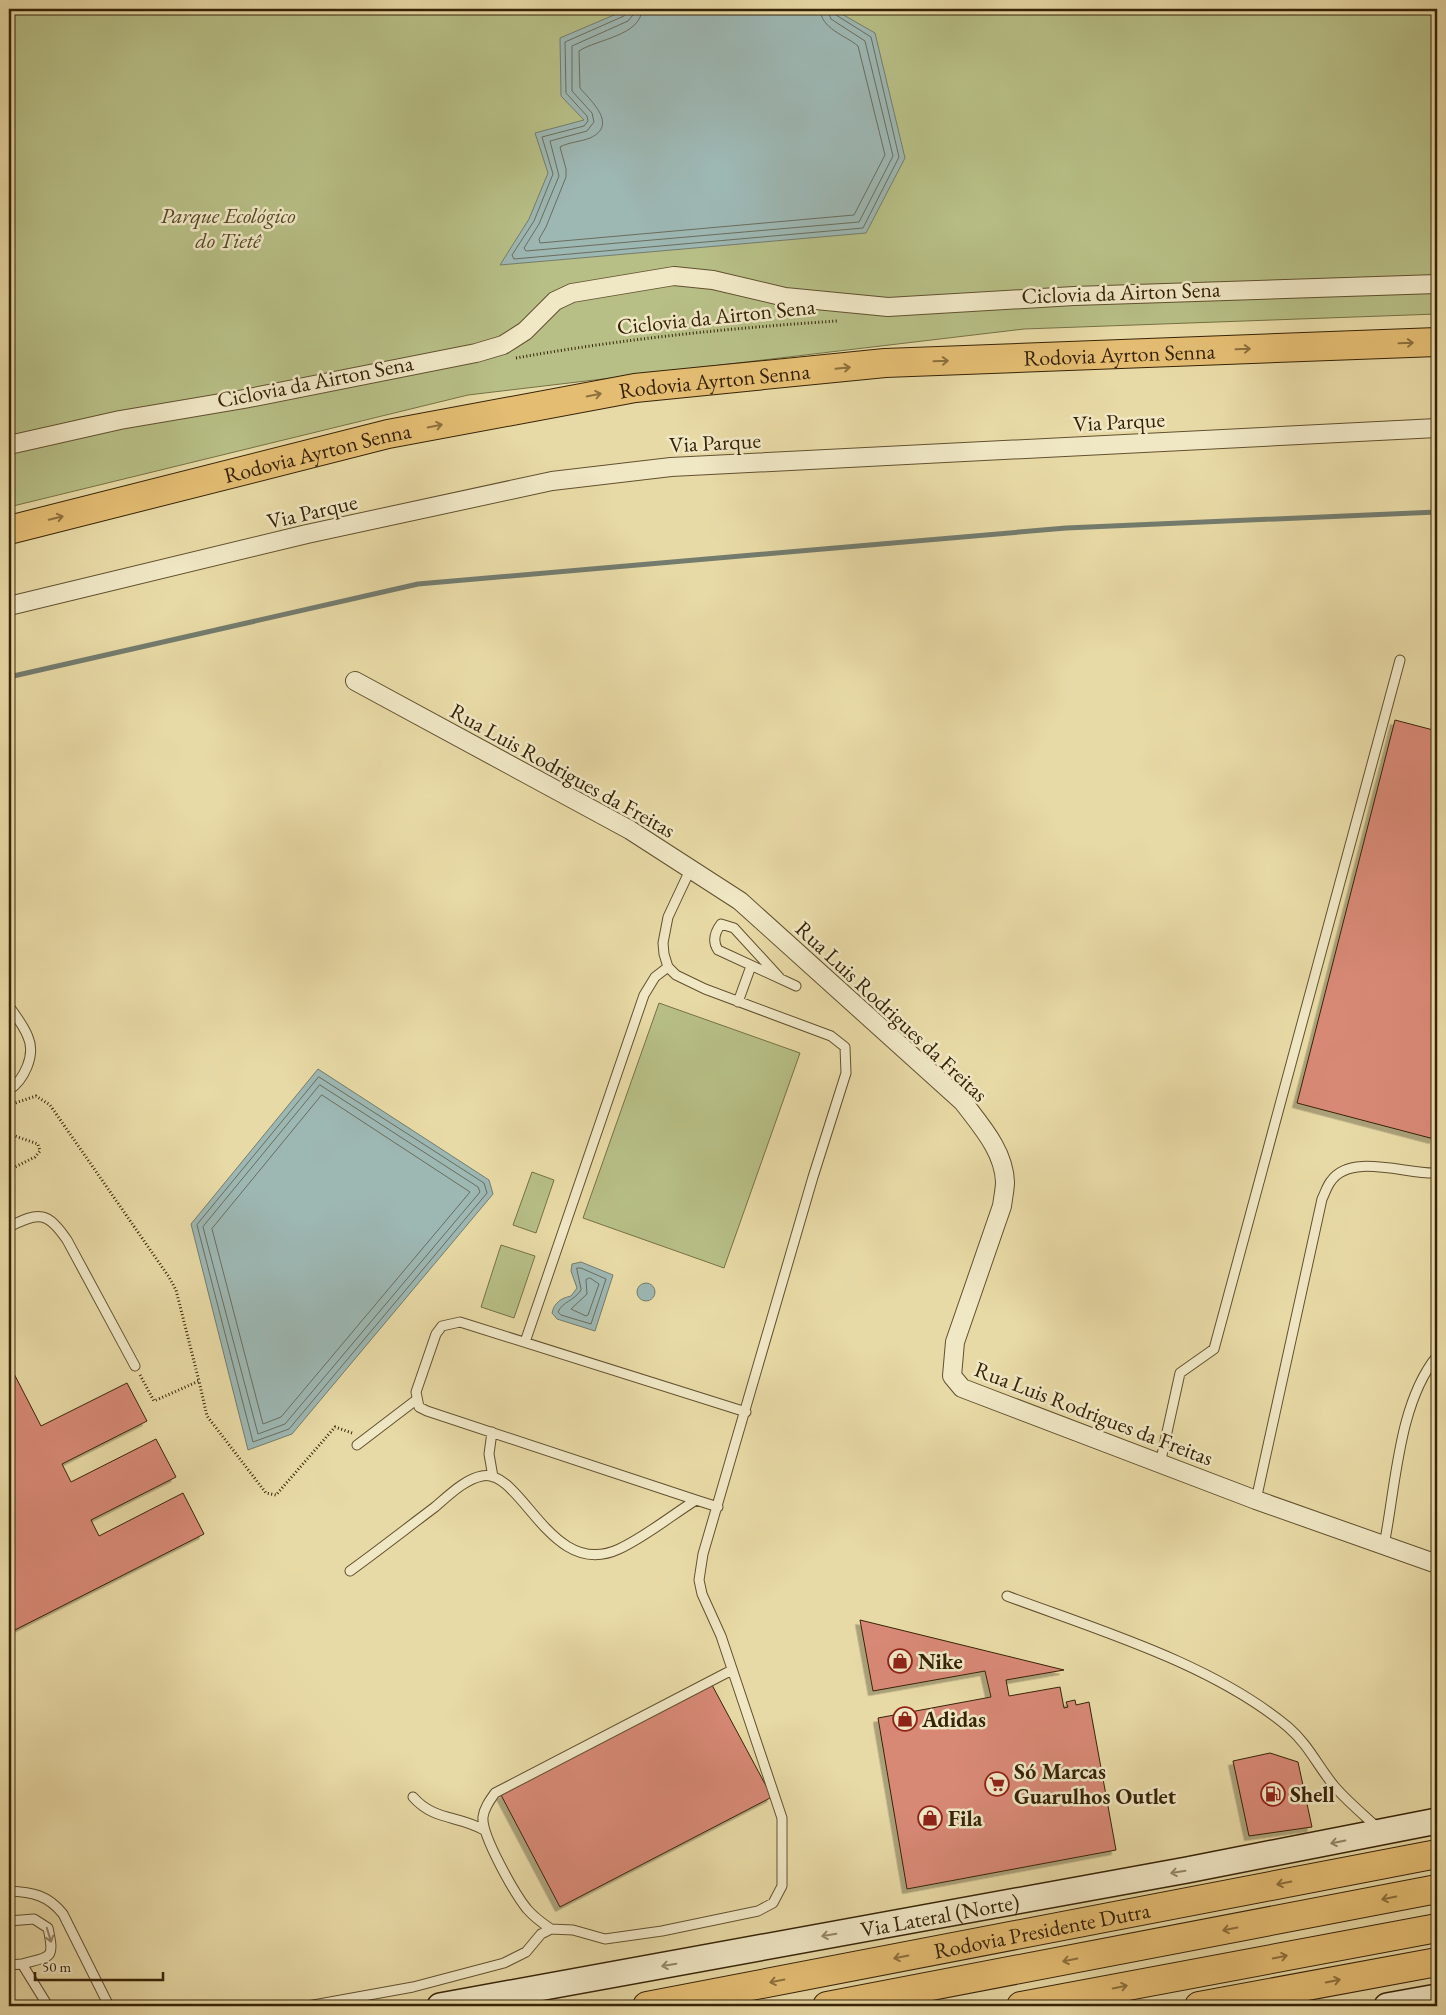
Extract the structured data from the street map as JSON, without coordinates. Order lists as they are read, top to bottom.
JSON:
{
  "streets": {
    "highway": ["Rodovia Ayrton Senna", "Rodovia Presidente Dutra"],
    "main road": ["Via Lateral (Norte)"],
    "street": ["Via Parque", "Rua Luis Rodrigues da Freitas"],
    "path": ["Ciclovia da Airton Sena"]
  },
  "one_way": ["Rodovia Ayrton Senna", "Via Lateral (Norte)"],
  "parks": ["Parque Ecológico do Tietê"],
  "places": {
    "shop": ["Nike", "Adidas", "Fila"],
    "supermarket": ["Só Marcas Guarulhos Outlet"],
    "fuel station": ["Shell"]
  },
  "scale_bar": "50 m"
}
